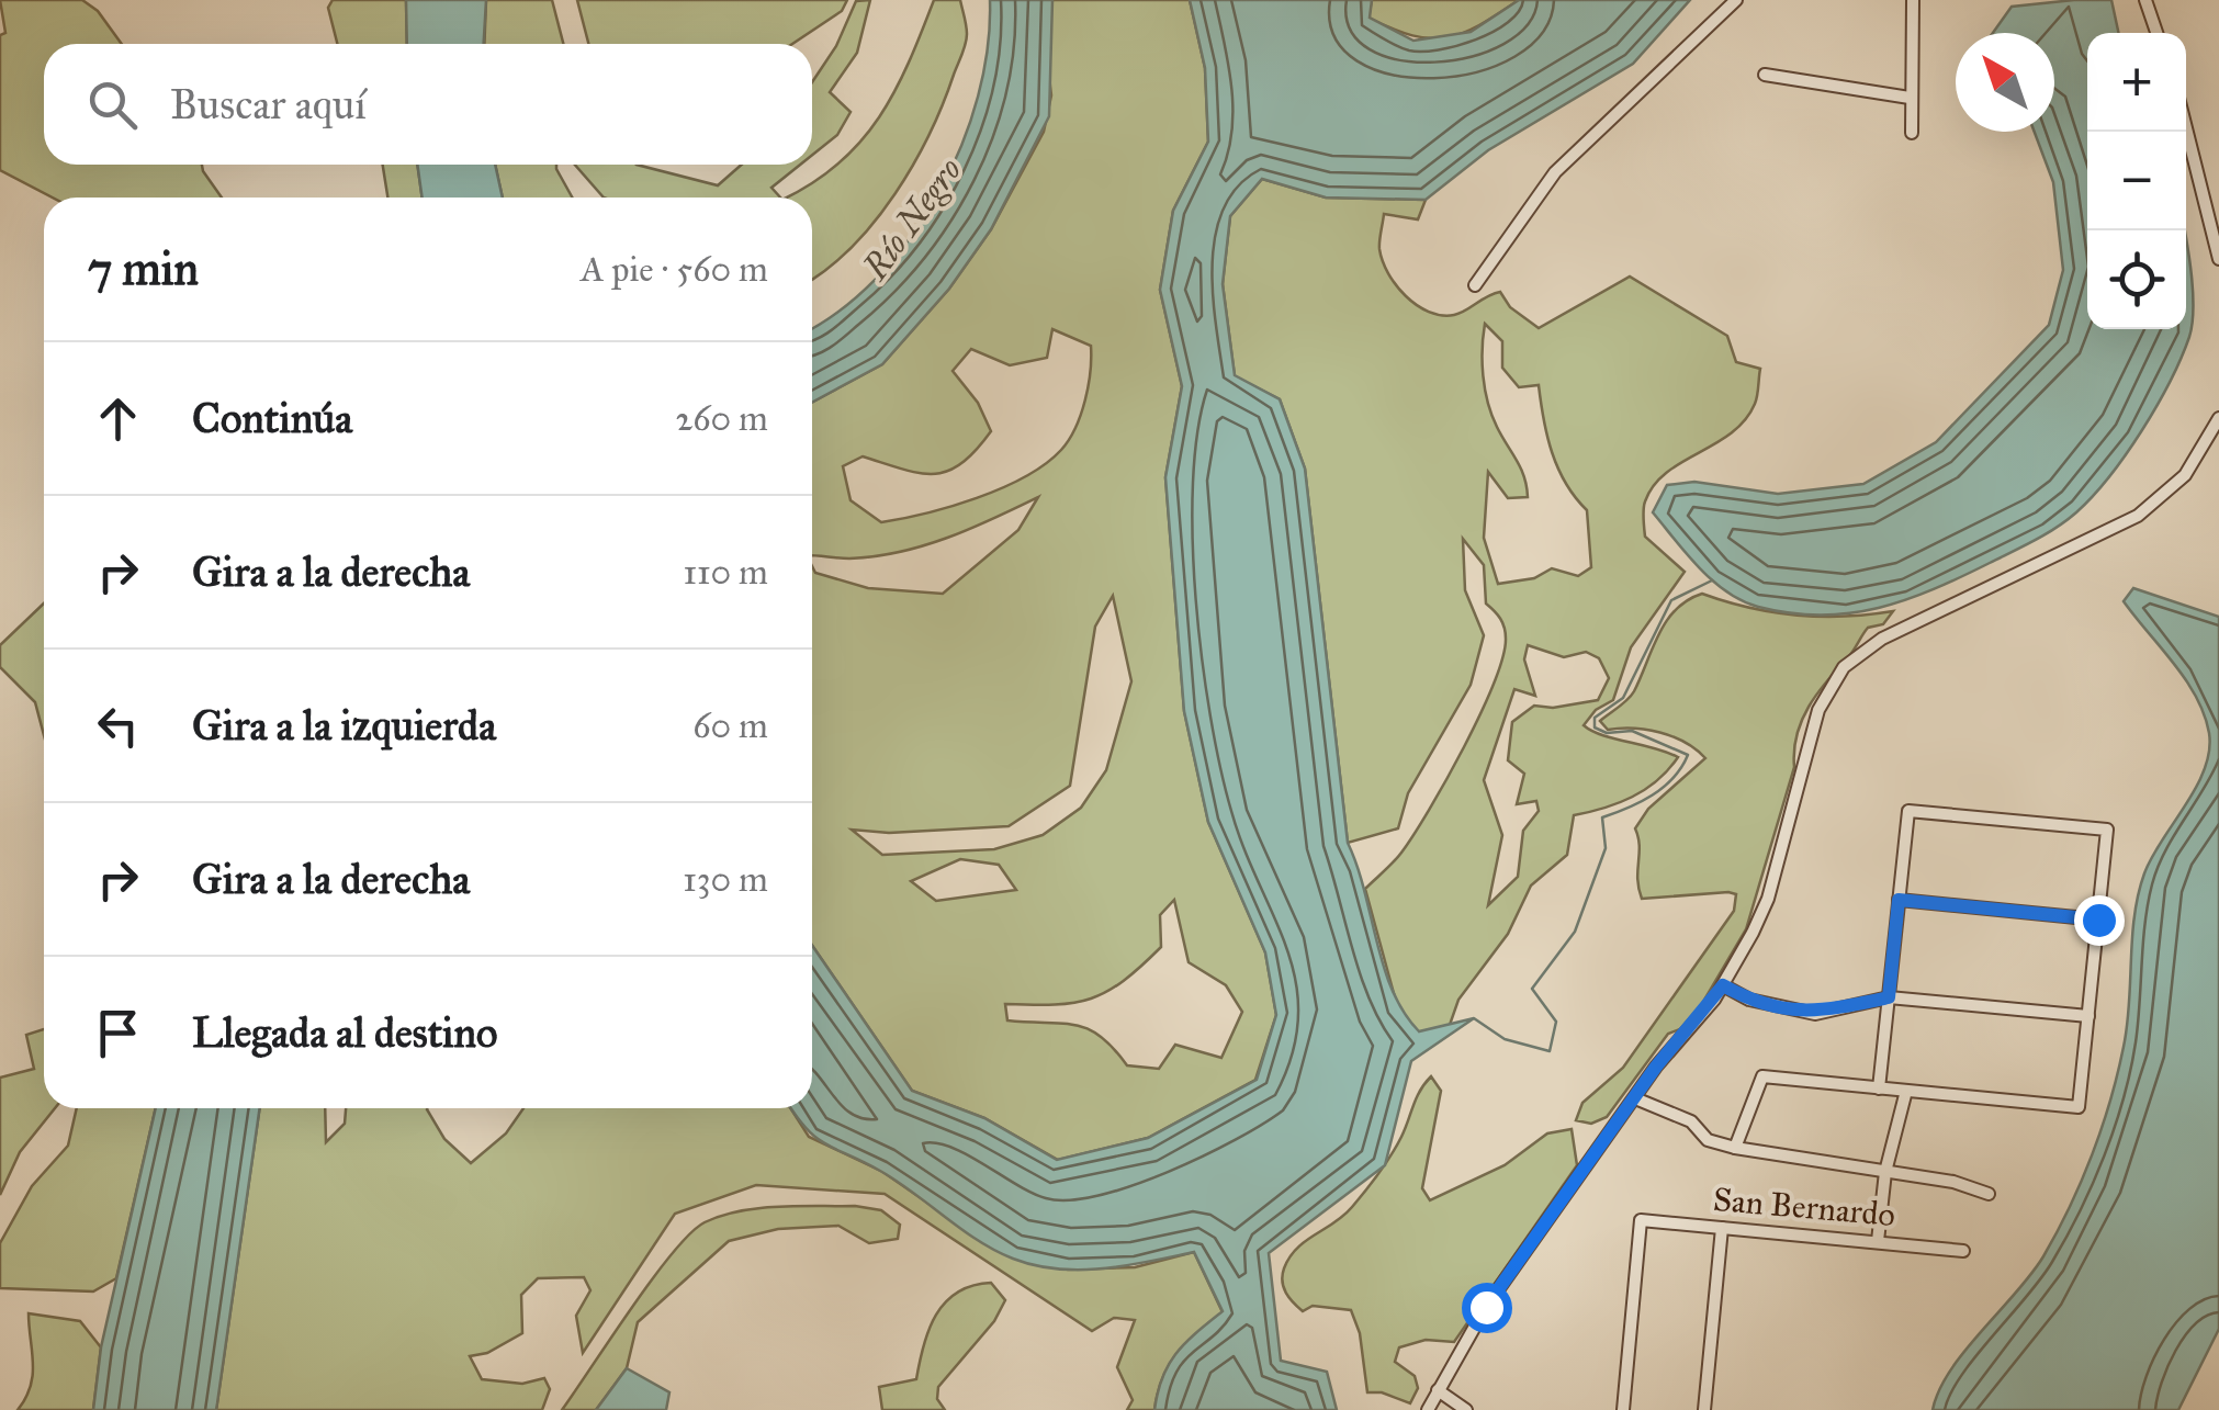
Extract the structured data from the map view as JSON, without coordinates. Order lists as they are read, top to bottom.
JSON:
{
  "streets": {
    "street": ["San Bernardo"]
  },
  "water": ["Río Negro"],
  "north": "top left",
  "page": {
    "map_buttons": ["+", "−"],
    "search": "Buscar aquí",
    "heading": ["7 min", "A pie · 560 m"],
    "list": [
      ["Continúa", "260 m"],
      ["Gira a la derecha", "110 m"],
      ["Gira a la izquierda", "60 m"],
      ["Gira a la derecha", "130 m"],
      "Llegada al destino"
    ]
  }
}
